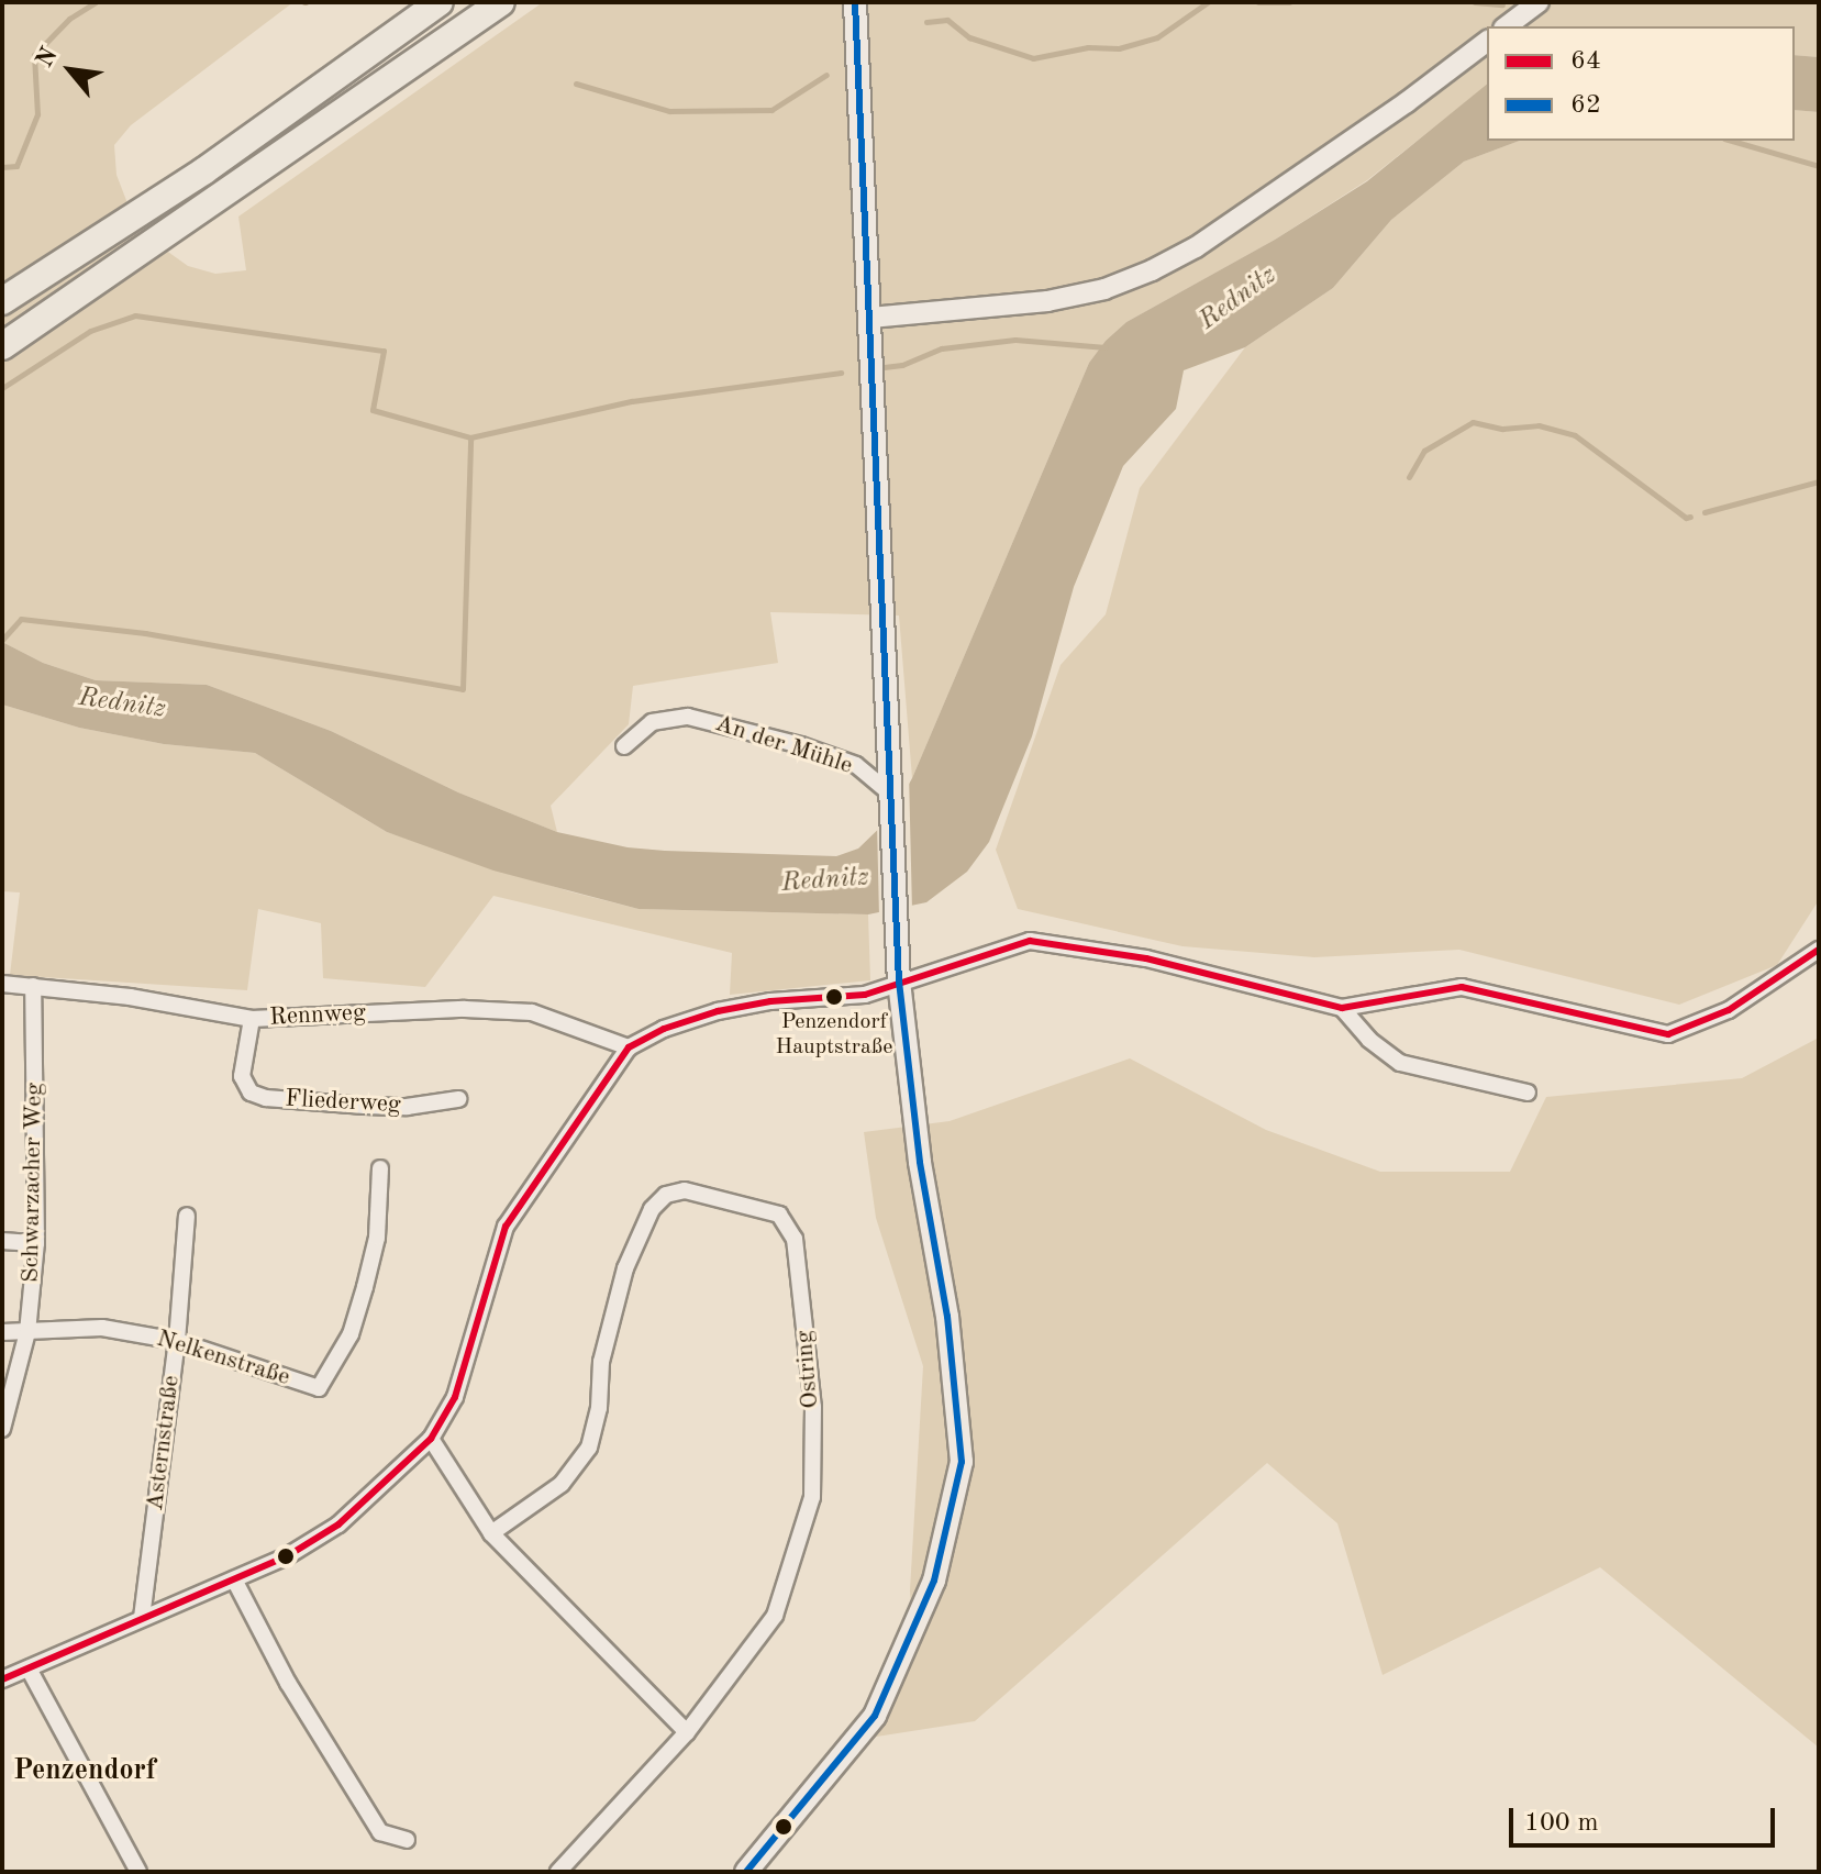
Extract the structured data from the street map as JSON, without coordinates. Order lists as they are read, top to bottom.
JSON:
{
  "streets": {
    "street": [
      "An der Mühle",
      "Rennweg",
      "Fliederweg",
      "Schwarzacher Weg",
      "Nelkenstraße",
      "Ostring",
      "Asternstraße"
    ]
  },
  "crossings": [
    ["Rennweg", "Fliederweg"],
    ["Rennweg", "Schwarzacher Weg"],
    ["Schwarzacher Weg", "Nelkenstraße"],
    ["Nelkenstraße", "Asternstraße"]
  ],
  "districts": ["Penzendorf"],
  "water": ["Rednitz"],
  "places": ["Penzendorf Hauptstraße"],
  "lines": ["transit line 62", "transit line 64"],
  "legend": ["64", "62"],
  "scale_bar": "100 m",
  "north": "top left"
}
